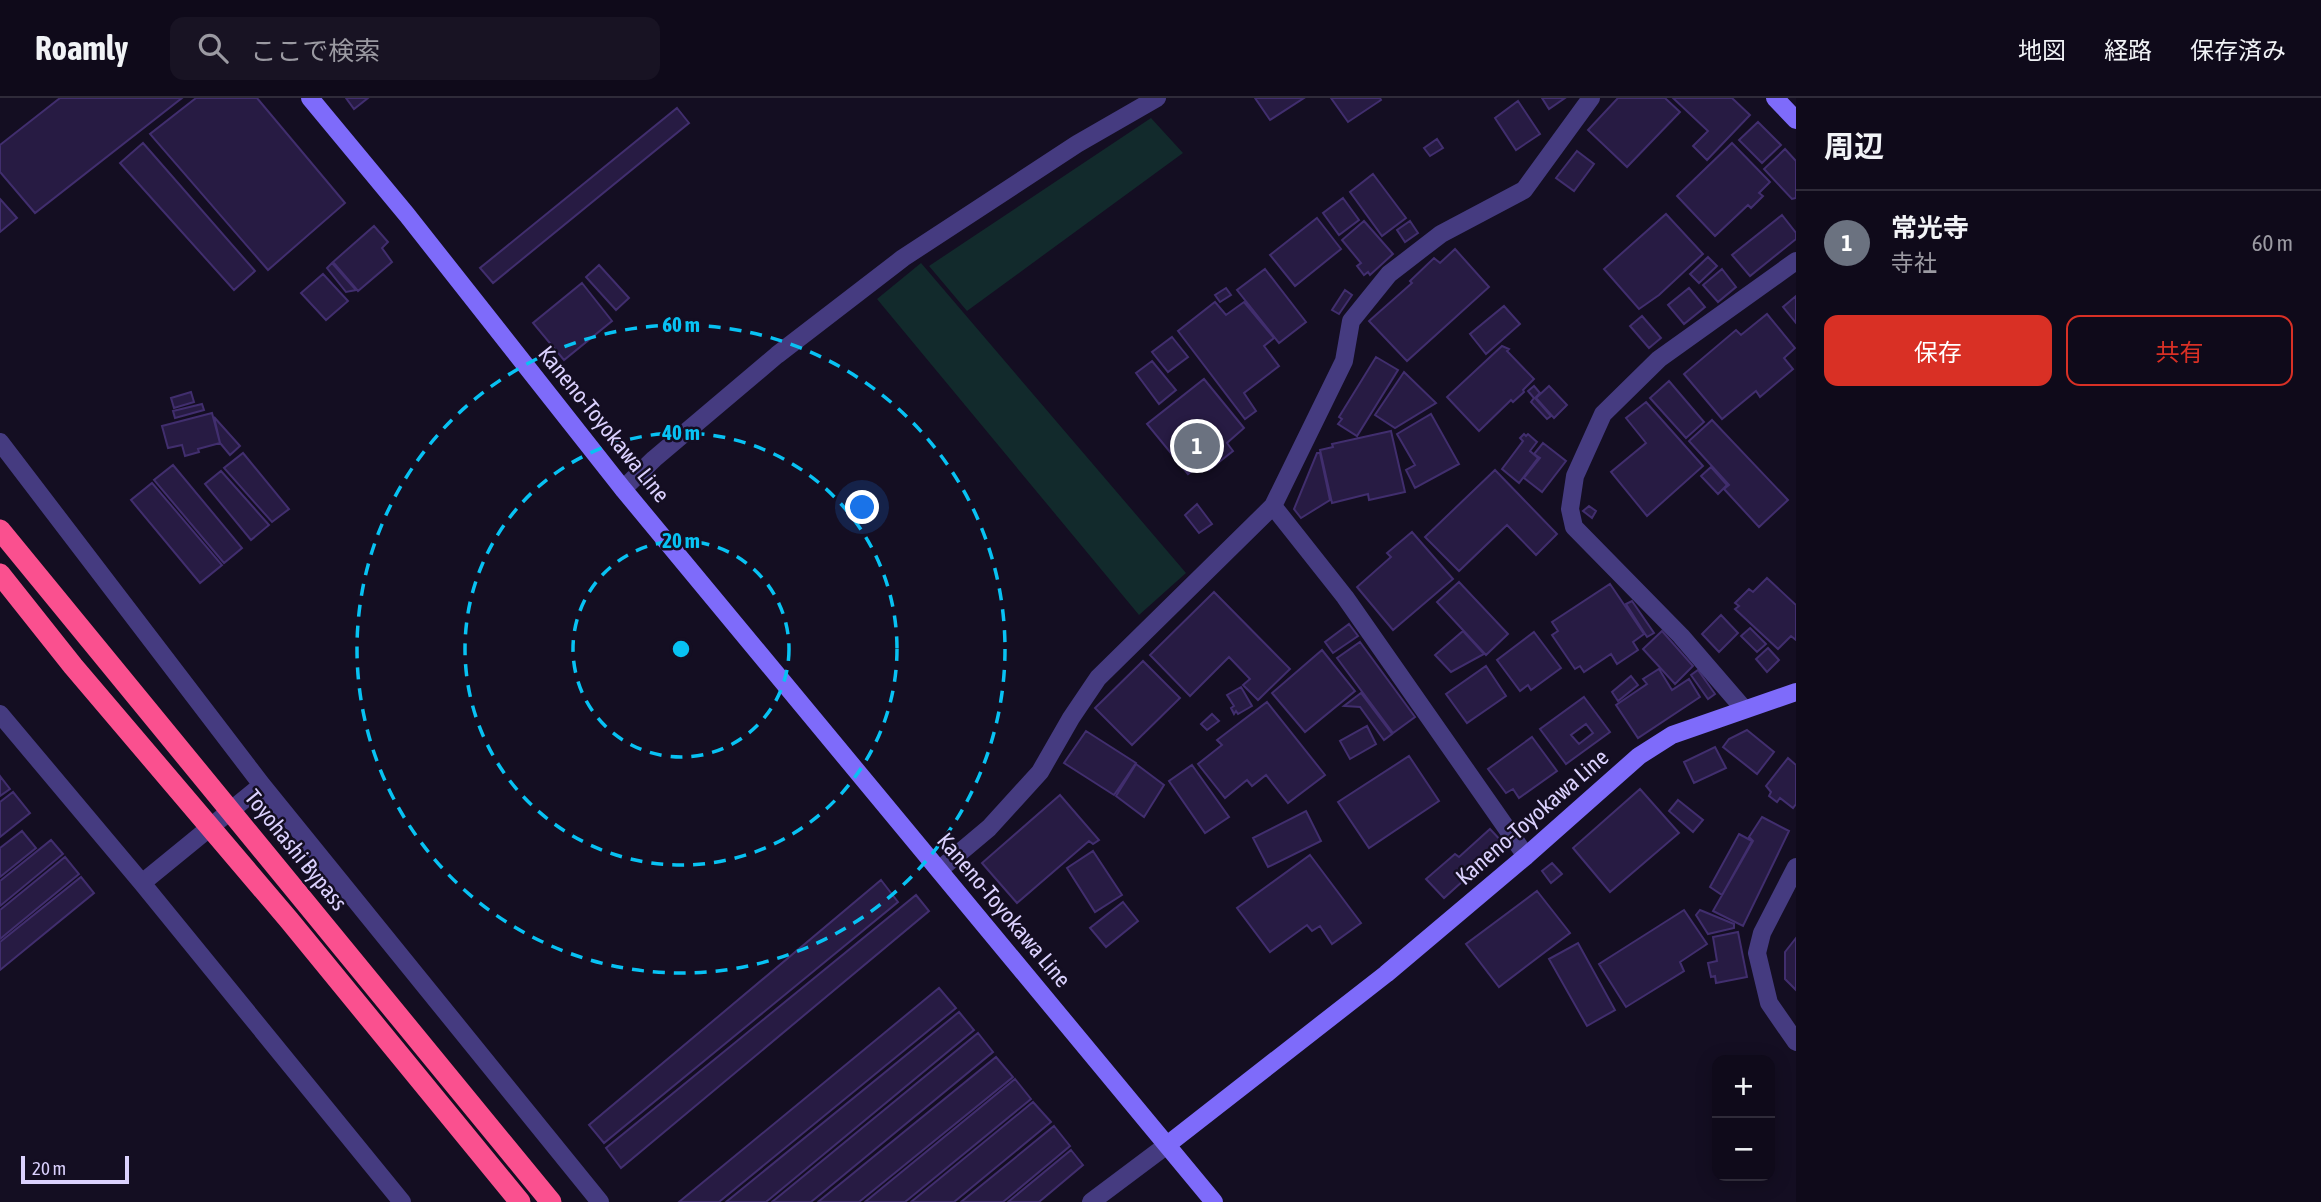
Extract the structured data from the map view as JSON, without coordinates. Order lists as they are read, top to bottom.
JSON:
{
  "streets": {
    "highway": ["Toyohashi Bypass"],
    "main road": ["Kaneno-Toyokawa Line"]
  },
  "scale_bar": "20 m",
  "page": {
    "header": "Roamly",
    "search": "ここで検索",
    "nav": ["地図", "経路", "保存済み"],
    "heading": "周辺",
    "list": [
      {
        "mark": "1",
        "name": "常光寺",
        "note": "寺社",
        "value": "60 m"
      }
    ],
    "buttons": ["保存", "共有"],
    "pins": "1",
    "map_buttons": ["+", "−"],
    "scale": "20 m"
  },
  "rings": ["60 m", "40 m", "20 m"]
}
